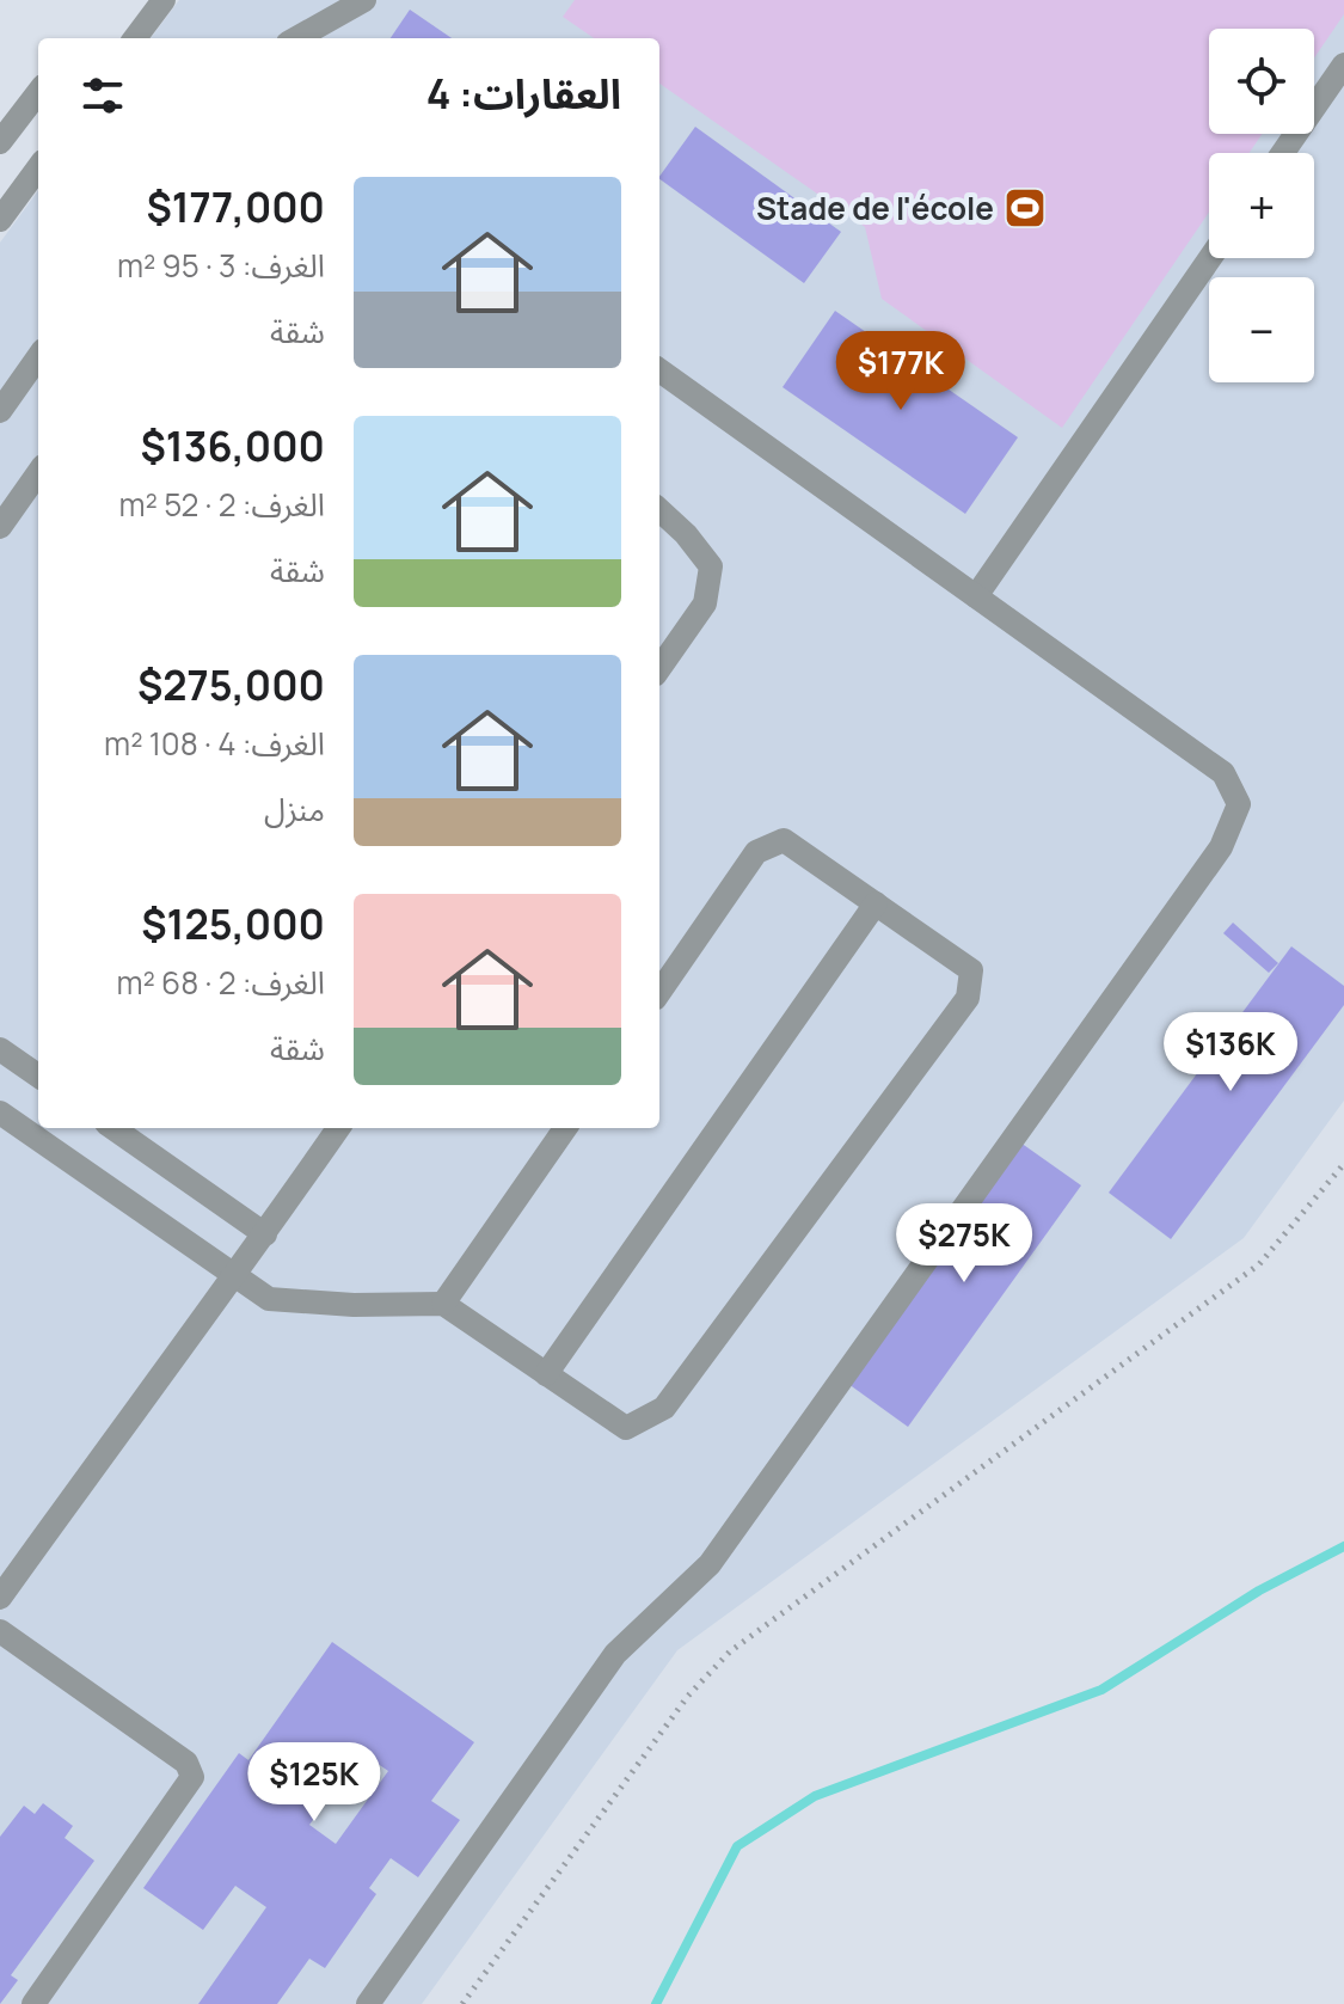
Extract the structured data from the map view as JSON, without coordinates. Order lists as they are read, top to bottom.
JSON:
{
  "places": {
    "sports": ["Stade de l'école"]
  },
  "page": {
    "map_buttons": ["+", "−"],
    "heading": "العقارات: 4",
    "list": [
      {
        "name": "$177,000",
        "note": "الغرف: 3 · 95 m² · شقة"
      },
      {
        "name": "$136,000",
        "note": "الغرف: 2 · 52 m² · شقة"
      },
      {
        "name": "$275,000",
        "note": "الغرف: 4 · 108 m² · منزل"
      },
      {
        "name": "$125,000",
        "note": "الغرف: 2 · 68 m² · شقة"
      }
    ],
    "price": [
      "$177K",
      "$136K",
      "$275K",
      "$125K"
    ]
  }
}
